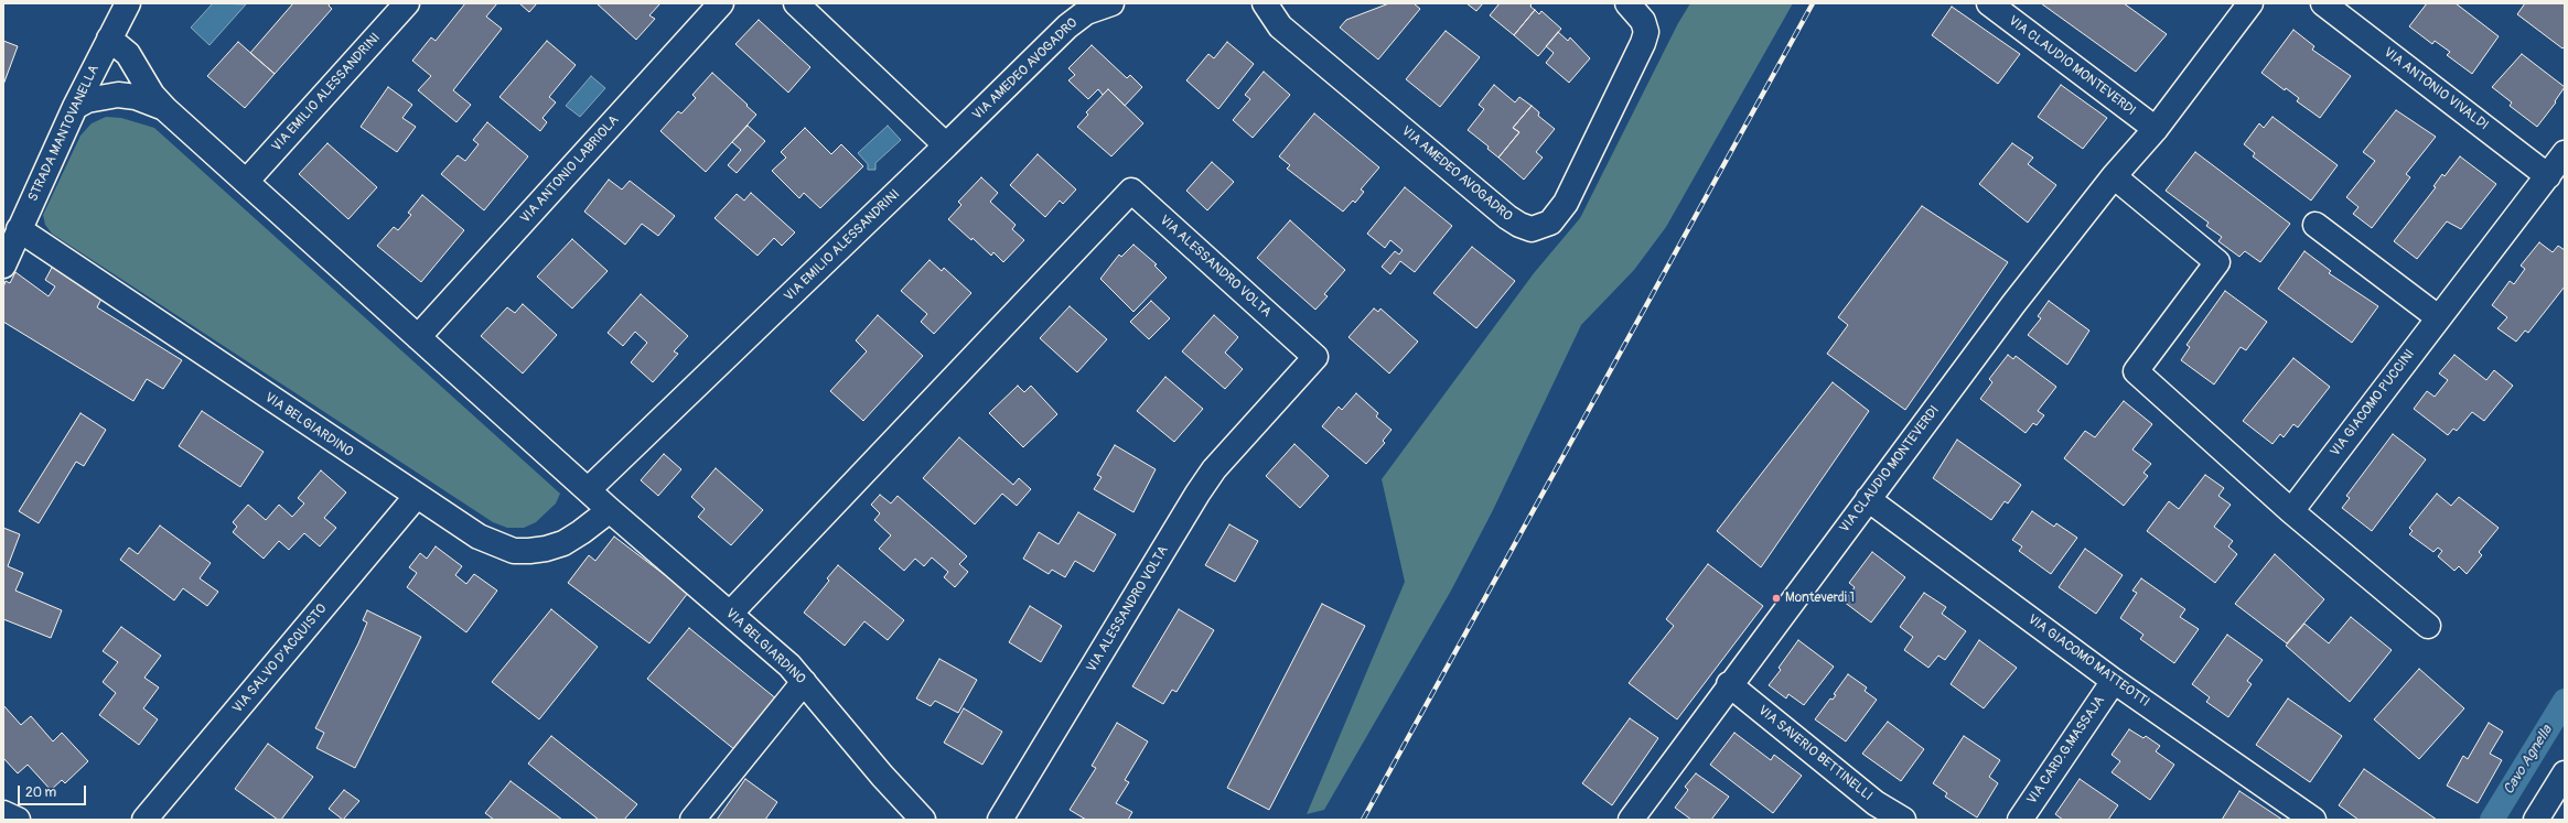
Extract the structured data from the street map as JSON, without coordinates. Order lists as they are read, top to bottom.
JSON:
{
  "streets": {
    "street": [
      "VIA CLAUDIO MONTEVERDI",
      "VIA AMEDEO AVOGADRO",
      "VIA ANTONIO VIVALDI",
      "VIA EMILIO ALESSANDRINI",
      "STRADA MANTOVANELLA",
      "VIA ANTONIO LABRIOLA",
      "VIA ALESSANDRO VOLTA",
      "VIA GIACOMO PUCCINI",
      "VIA BELGIARDINO",
      "VIA SALVO D'ACQUISTO",
      "VIA GIACOMO MATTEOTTI",
      "VIA CARD.G.MASSAJA",
      "VIA SAVERIO BETTINELLI"
    ]
  },
  "crossings": [
    ["VIA CLAUDIO MONTEVERDI", "VIA GIACOMO MATTEOTTI"],
    ["VIA CLAUDIO MONTEVERDI", "VIA SAVERIO BETTINELLI"],
    ["VIA AMEDEO AVOGADRO", "VIA EMILIO ALESSANDRINI"],
    ["VIA ANTONIO VIVALDI", "VIA GIACOMO PUCCINI"],
    ["VIA EMILIO ALESSANDRINI", "VIA BELGIARDINO"],
    ["STRADA MANTOVANELLA", "VIA BELGIARDINO"],
    ["VIA ANTONIO LABRIOLA", "VIA BELGIARDINO"],
    ["VIA ALESSANDRO VOLTA", "VIA BELGIARDINO"],
    ["VIA BELGIARDINO", "VIA SALVO D'ACQUISTO"],
    ["VIA GIACOMO MATTEOTTI", "VIA CARD.G.MASSAJA"]
  ],
  "water": ["Cavo Agnella"],
  "places": ["Monteverdi 1"],
  "scale_bar": "20 m"
}
